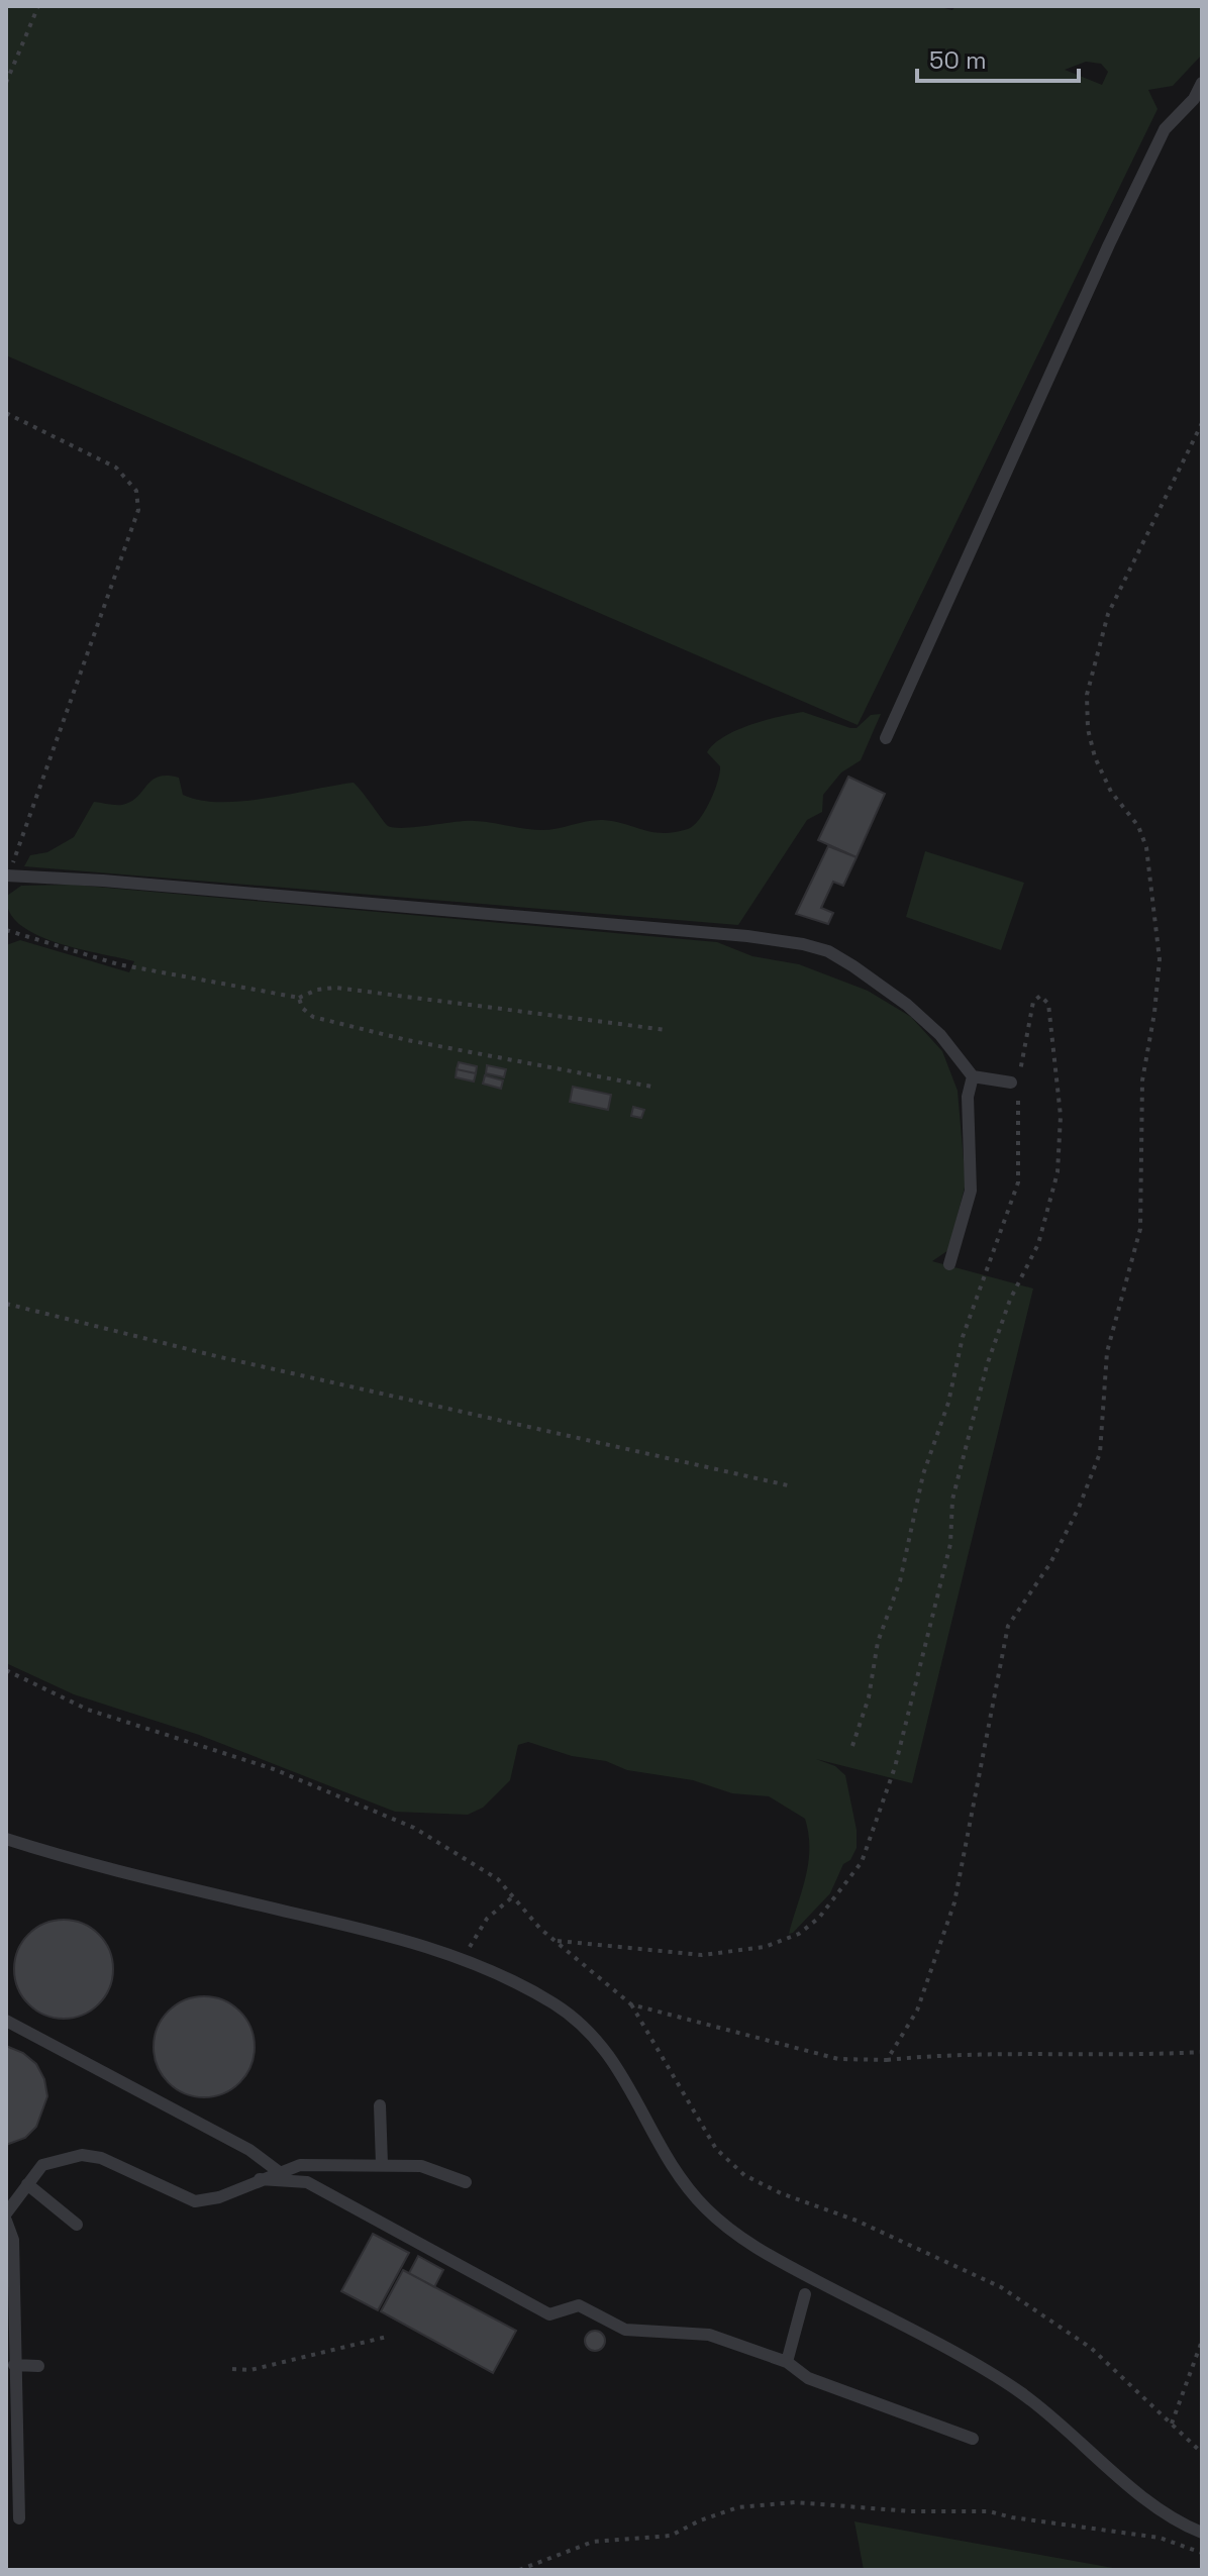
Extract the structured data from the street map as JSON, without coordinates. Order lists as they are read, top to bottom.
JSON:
{
  "scale_bar": "50 m"
}
